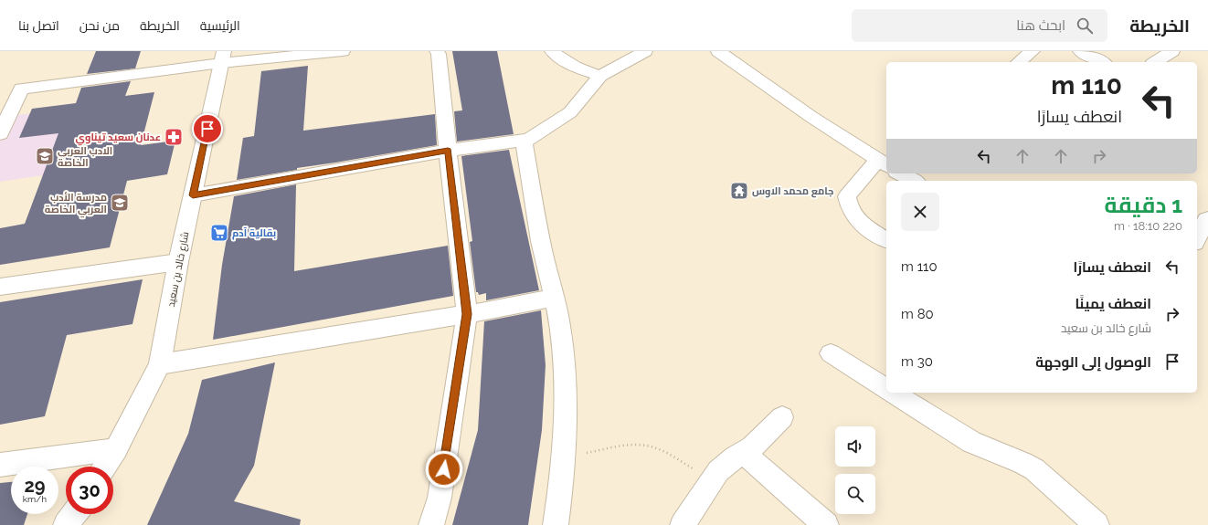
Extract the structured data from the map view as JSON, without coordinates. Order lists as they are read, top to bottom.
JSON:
{
  "streets": {
    "street": ["شارع خالد بن سعيد"]
  },
  "places": {
    "pharmacy": ["عدنان سعيد تيناوي"],
    "school or university": ["الادب العربي الخاصة", "مدرسة الأدب العربي الخاصة"],
    "temple": ["جامع محمد الاوس"],
    "supermarket": ["بقالية آدم"]
  },
  "page": {
    "header": "الخريطة",
    "search": "ابحث هنا",
    "nav": [
      "الرئيسية",
      "الخريطة",
      "من نحن",
      "اتصل بنا"
    ],
    "turn": ["110 m", "انعطف يسارًا"],
    "heading": ["1 دقيقة", "220 m · 18:10"],
    "list": [
      {
        "name": "انعطف يسارًا",
        "value": "110 m"
      },
      {
        "name": "انعطف يمينًا",
        "note": "شارع خالد بن سعيد",
        "value": "80 m"
      },
      {
        "name": "الوصول إلى الوجهة",
        "value": "30 m"
      }
    ],
    "speed": "29 km/h",
    "limit": "30"
  }
}
